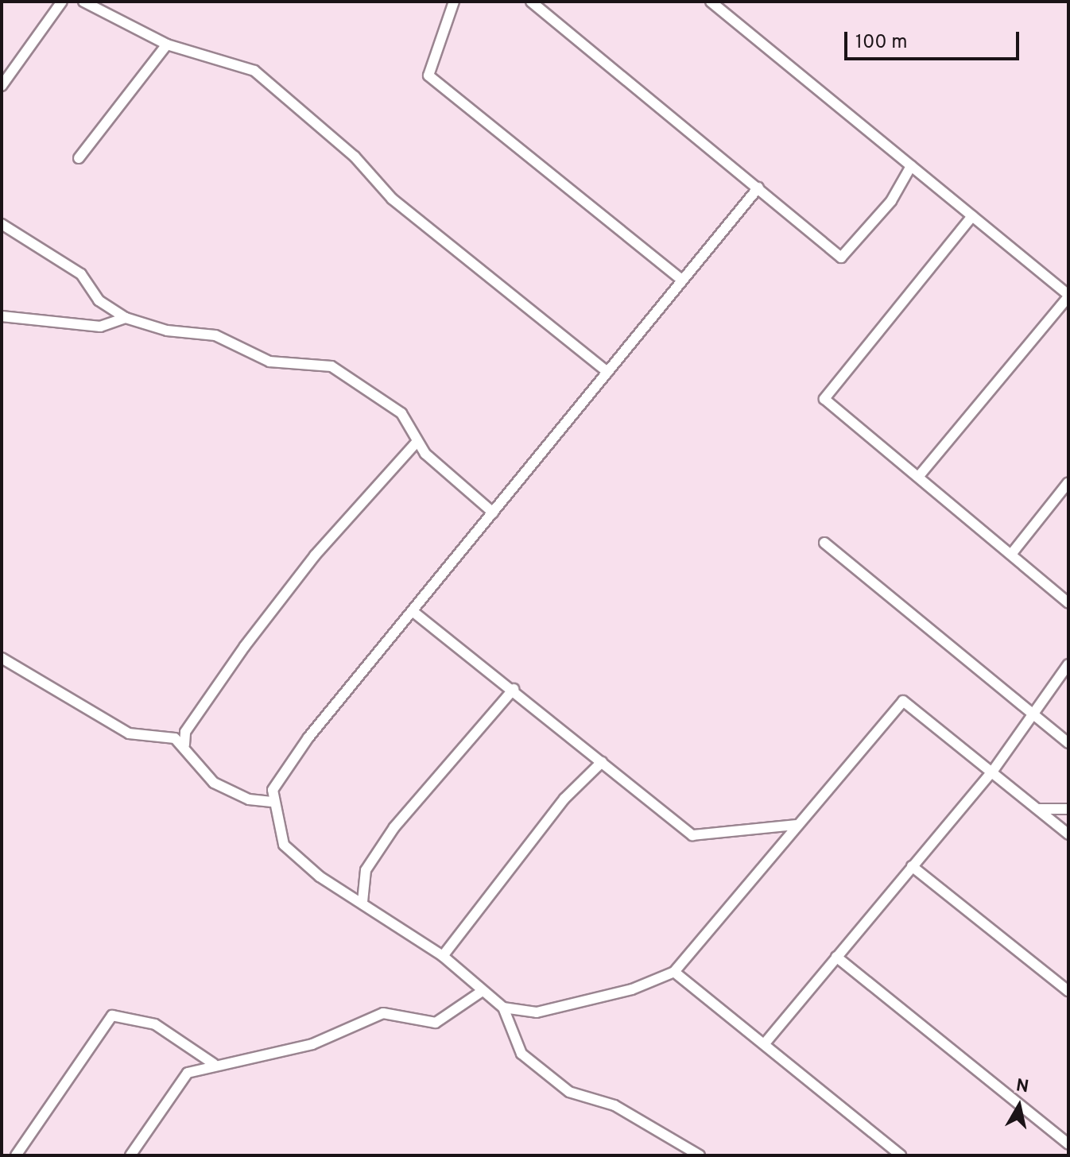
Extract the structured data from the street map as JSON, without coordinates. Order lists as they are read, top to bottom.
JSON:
{
  "scale_bar": "100 m",
  "north": "top"
}
